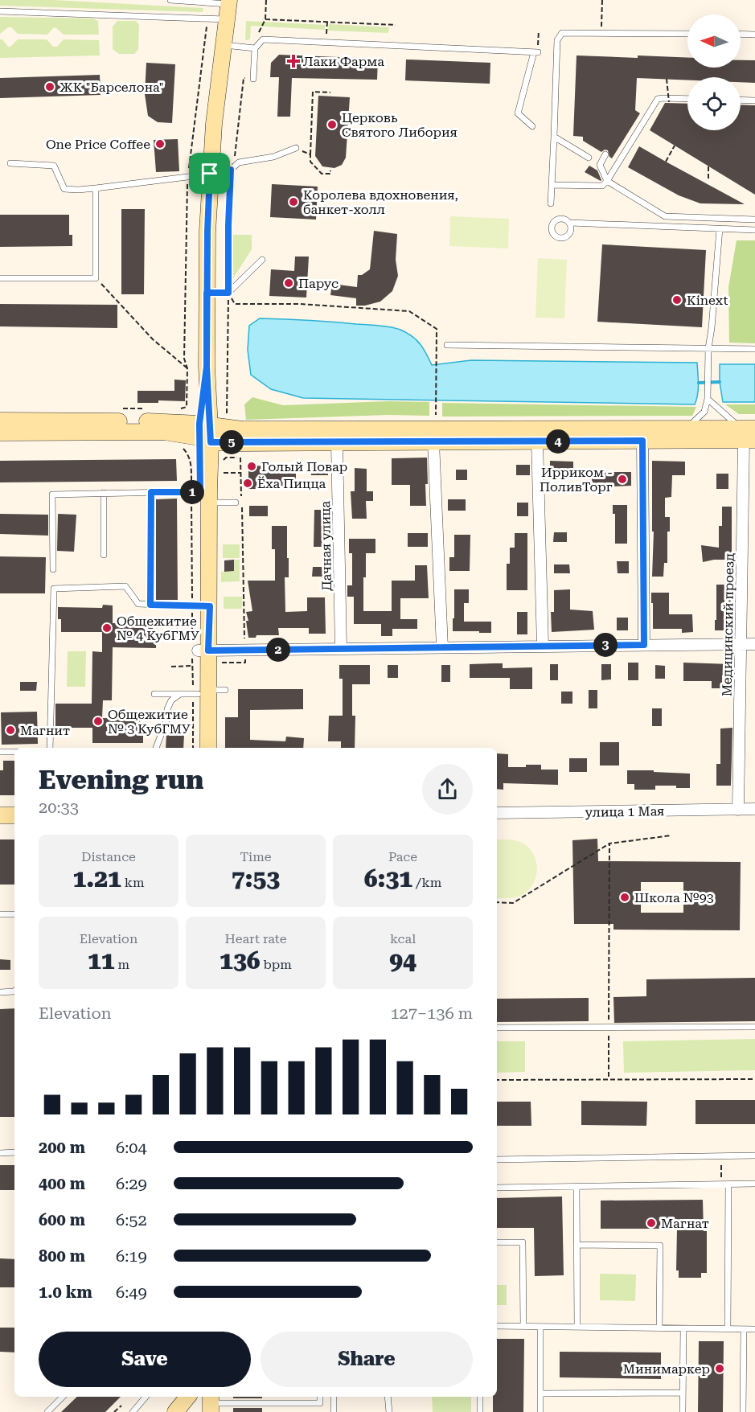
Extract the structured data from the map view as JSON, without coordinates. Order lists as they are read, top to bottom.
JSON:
{
  "streets": {
    "street": ["Дачная улица", "Медицинский проезд", "улица 1 Мая"]
  },
  "crossings": [
    ["Медицинский проезд", "улица 1 Мая"]
  ],
  "places": {
    "health": ["Лаки Фарма"],
    "other": [
      "ЖК \"Барселона\"",
      "Церковь Святого Либория",
      "One Price Coffee",
      "Королева вдохновения, банкет-холл",
      "Парус",
      "Kinext",
      "Голый Повар",
      "Ирриком - ПоливТорг",
      "Ёха Пицца",
      "Общежитие № 4 КубГМУ",
      "Общежитие № 3 КубГМУ",
      "Магнит",
      "Школа №93",
      "Магнат",
      "Минимаркер"
    ]
  },
  "north": "left",
  "page": {
    "pins": [
      "4",
      "5",
      "1",
      "3",
      "2"
    ],
    "heading": ["Evening run", "20:33"],
    "stats": [
      ["Distance", "1.21 km"],
      ["Time", "7:53"],
      ["Pace", "6:31 /km"],
      ["Elevation", "11 m"],
      ["Heart rate", "136 bpm"],
      ["kcal", "94"]
    ],
    "chart": ["Elevation", "127–136 m"],
    "list": [
      {
        "name": "200 m",
        "note": "6:04"
      },
      {
        "name": "400 m",
        "note": "6:29"
      },
      {
        "name": "600 m",
        "note": "6:52"
      },
      {
        "name": "800 m",
        "note": "6:19"
      },
      {
        "name": "1.0 km",
        "note": "6:49"
      }
    ],
    "buttons": ["Save", "Share"]
  }
}
